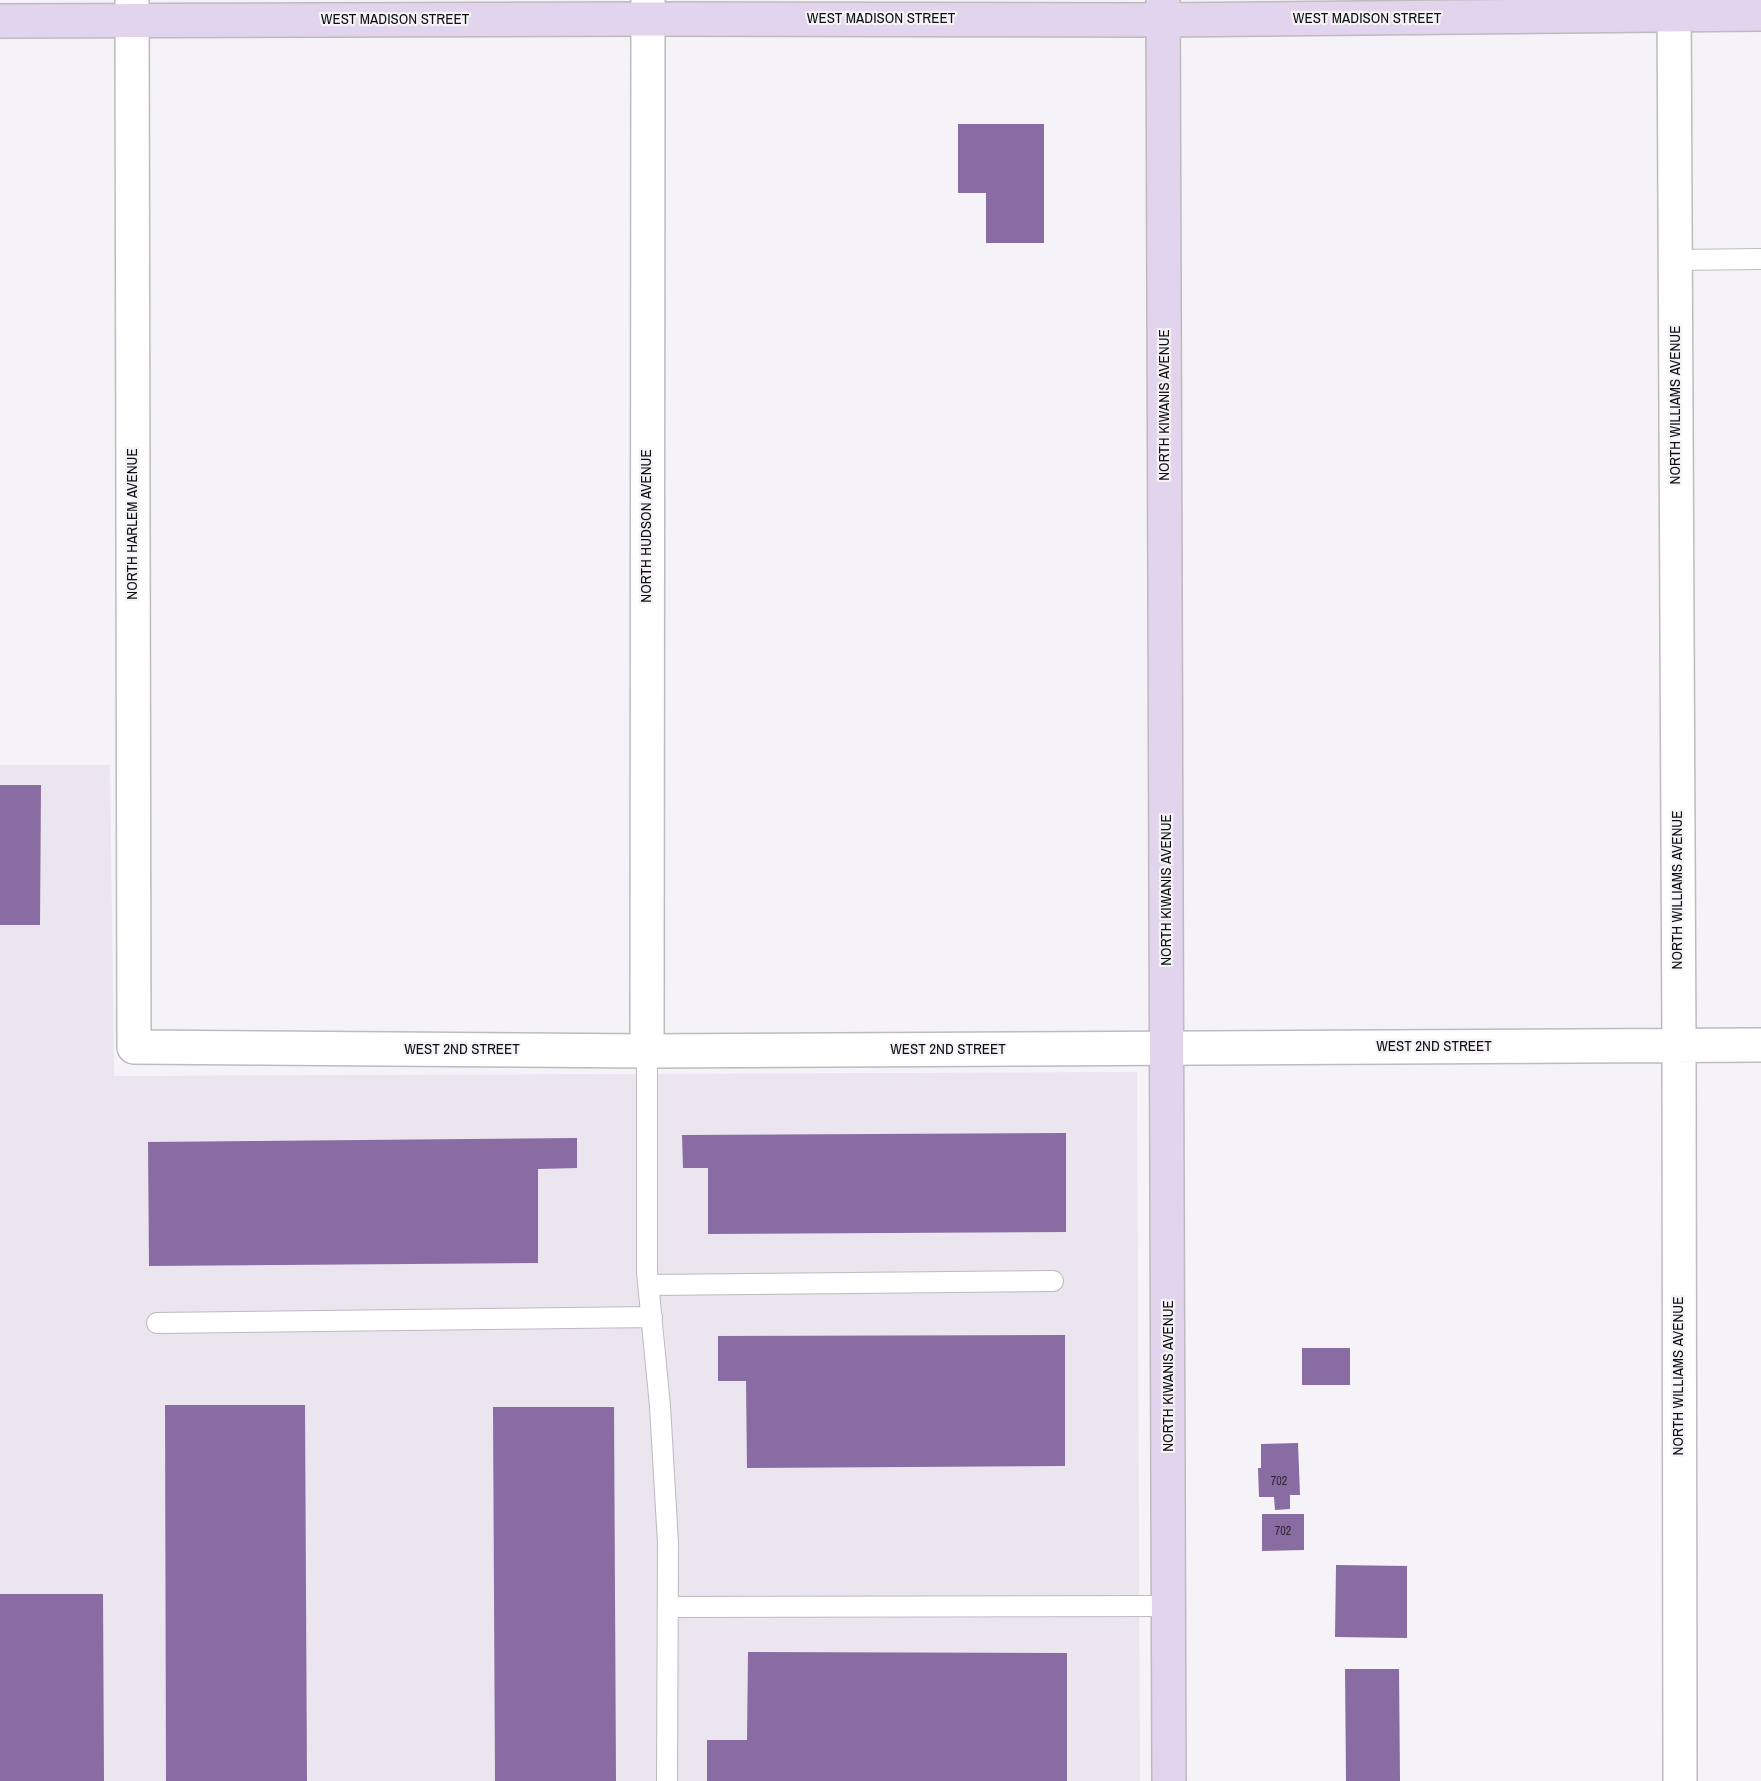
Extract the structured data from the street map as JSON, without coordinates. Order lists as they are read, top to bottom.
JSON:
{
  "streets": {
    "main road": ["WEST MADISON STREET", "NORTH KIWANIS AVENUE"],
    "street": [
      "NORTH WILLIAMS AVENUE",
      "NORTH HARLEM AVENUE",
      "NORTH HUDSON AVENUE",
      "WEST 2ND STREET"
    ]
  },
  "crossings": [
    ["WEST MADISON STREET", "NORTH KIWANIS AVENUE"],
    ["WEST MADISON STREET", "NORTH WILLIAMS AVENUE"],
    ["WEST MADISON STREET", "NORTH HARLEM AVENUE"],
    ["WEST MADISON STREET", "NORTH HUDSON AVENUE"],
    ["NORTH KIWANIS AVENUE", "WEST 2ND STREET"],
    ["NORTH WILLIAMS AVENUE", "WEST 2ND STREET"],
    ["NORTH HARLEM AVENUE", "WEST 2ND STREET"],
    ["NORTH HUDSON AVENUE", "WEST 2ND STREET"]
  ],
  "house_numbers": ["702", "702"]
}
